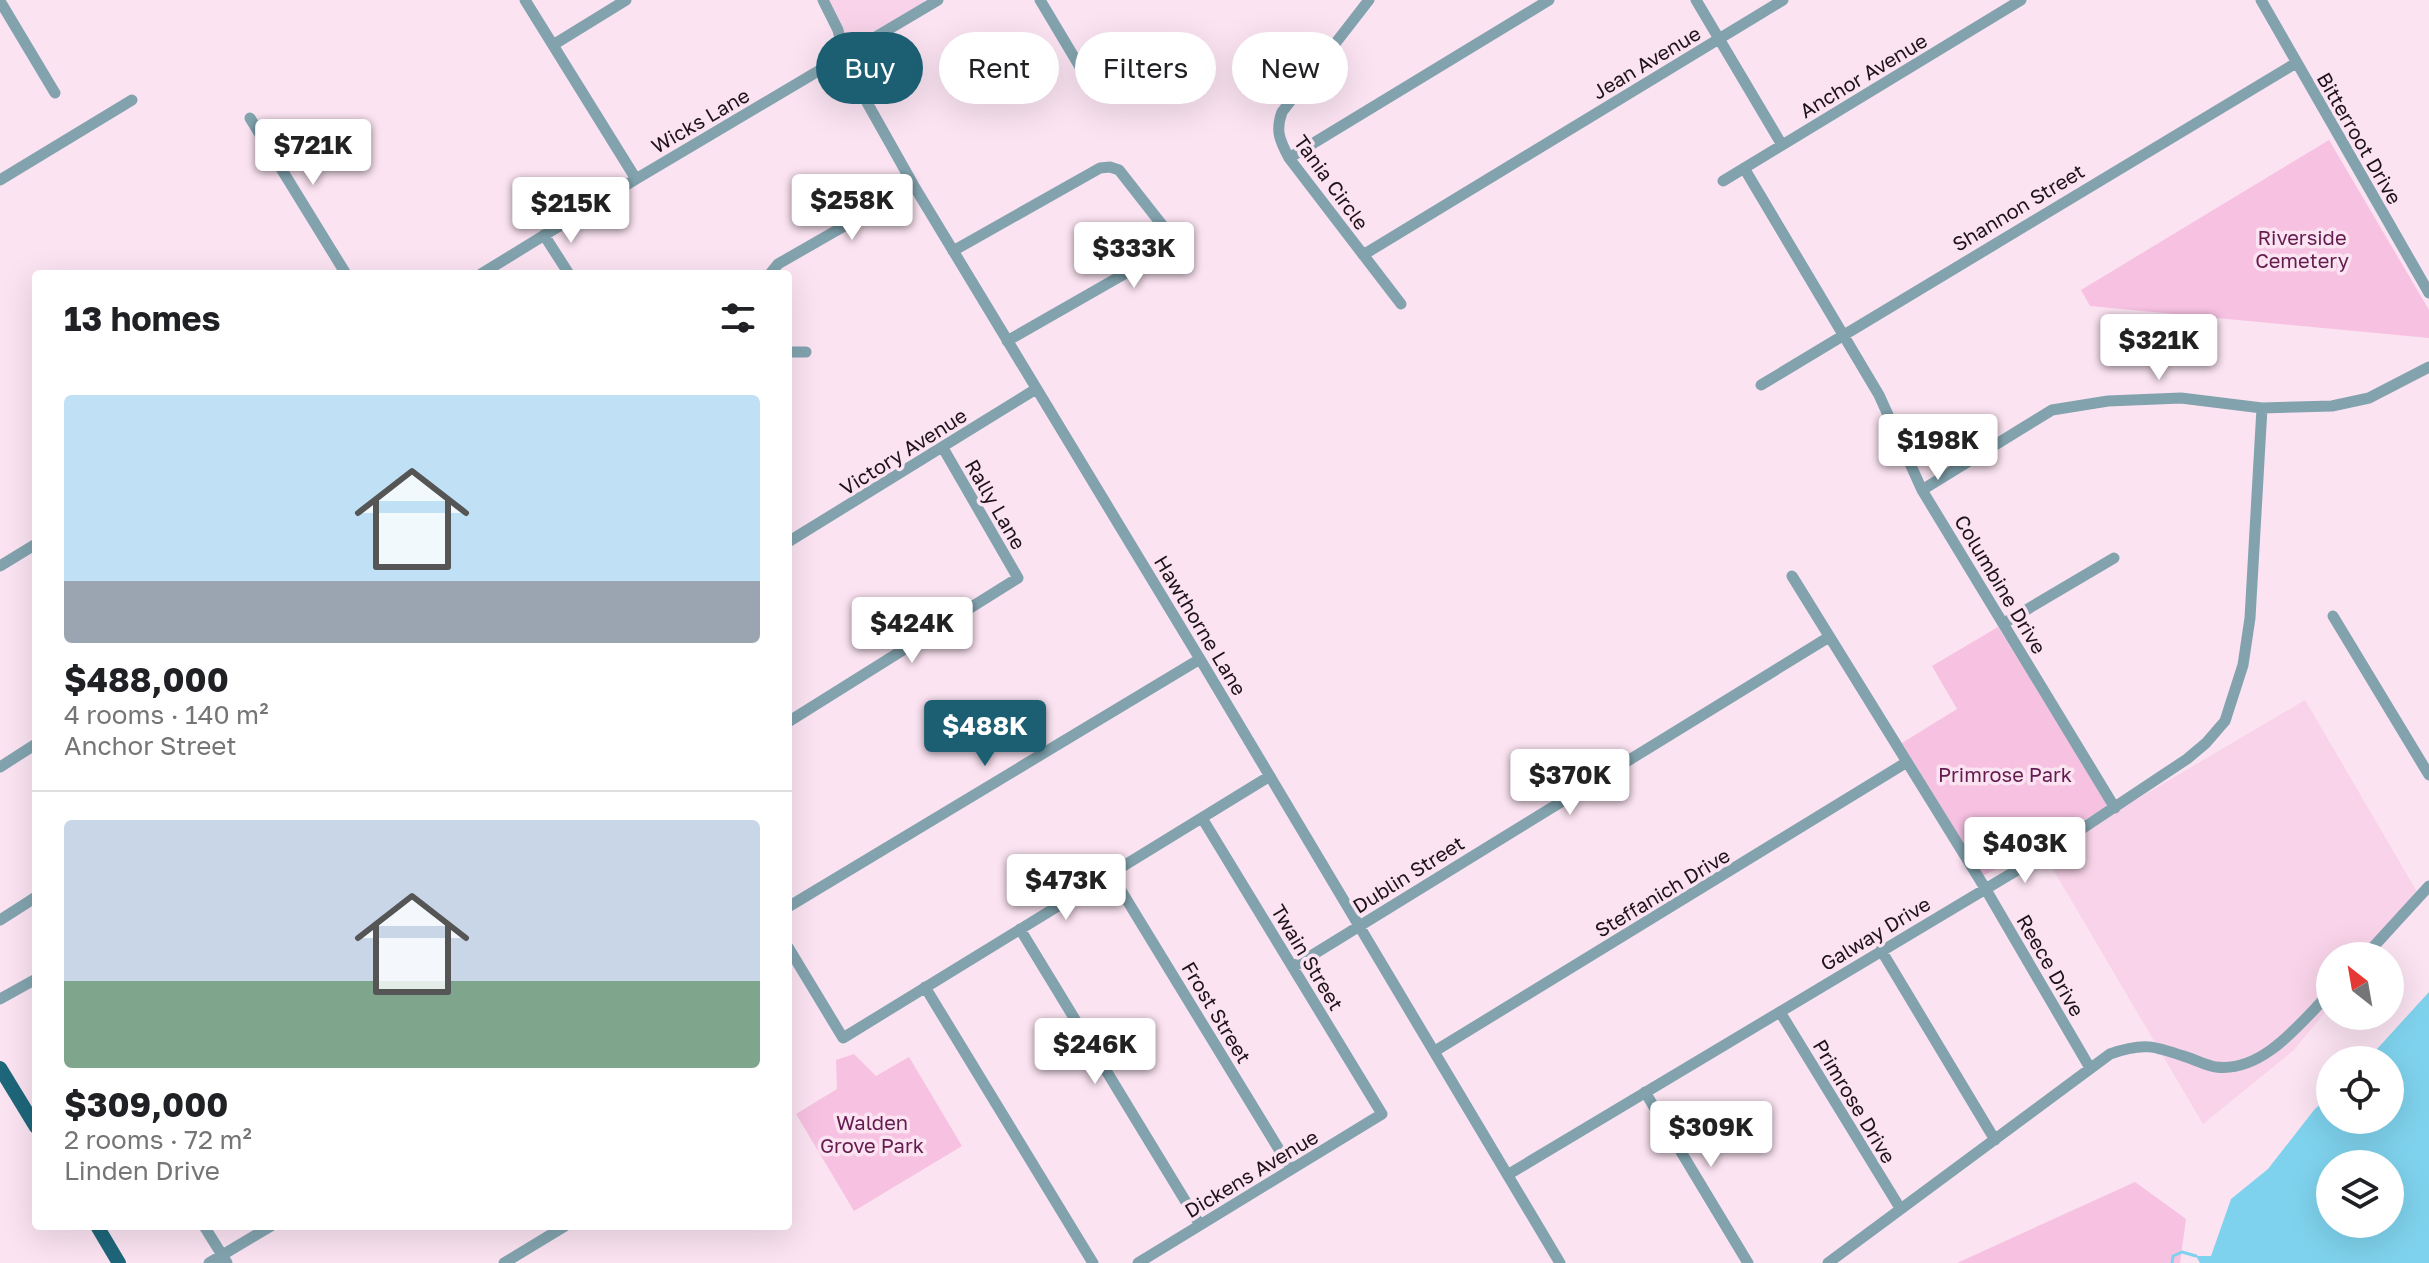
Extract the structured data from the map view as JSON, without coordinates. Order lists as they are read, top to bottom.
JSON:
{
  "streets": {
    "street": [
      "Jean Avenue",
      "Anchor Avenue",
      "Wicks Lane",
      "Bitterroot Drive",
      "Tania Circle",
      "Shannon Street",
      "Victory Avenue",
      "Rally Lane",
      "Columbine Drive",
      "Hawthorne Lane",
      "Dublin Street",
      "Steffanich Drive",
      "Galway Drive",
      "Twain Street",
      "Reece Drive",
      "Frost Street",
      "Primrose Drive",
      "Dickens Avenue"
    ]
  },
  "crossings": [
    ["Jean Avenue", "Tania Circle"],
    ["Anchor Avenue", "Columbine Drive"],
    ["Bitterroot Drive", "Shannon Street"],
    ["Shannon Street", "Columbine Drive"],
    ["Victory Avenue", "Rally Lane"],
    ["Victory Avenue", "Hawthorne Lane"],
    ["Columbine Drive", "Galway Drive"],
    ["Hawthorne Lane", "Dublin Street"],
    ["Hawthorne Lane", "Steffanich Drive"],
    ["Hawthorne Lane", "Galway Drive"],
    ["Dublin Street", "Twain Street"],
    ["Dublin Street", "Reece Drive"],
    ["Steffanich Drive", "Reece Drive"],
    ["Galway Drive", "Reece Drive"],
    ["Galway Drive", "Primrose Drive"],
    ["Twain Street", "Dickens Avenue"],
    ["Frost Street", "Dickens Avenue"]
  ],
  "parks": ["Riverside Cemetery", "Primrose Park", "Walden Grove Park"],
  "north": "top left",
  "page": {
    "chip": [
      "Buy",
      "Rent",
      "Filters",
      "New"
    ],
    "price": [
      "$721K",
      "$258K",
      "$215K",
      "$333K",
      "$321K",
      "$198K",
      "$424K",
      "$488K",
      "$370K",
      "$403K",
      "$473K",
      "$246K",
      "$309K"
    ],
    "heading": "13 homes",
    "list": [
      {
        "name": "$488,000",
        "note": "4 rooms · 140 m² · Anchor Street"
      },
      {
        "name": "$309,000",
        "note": "2 rooms · 72 m² · Linden Drive"
      }
    ]
  }
}
